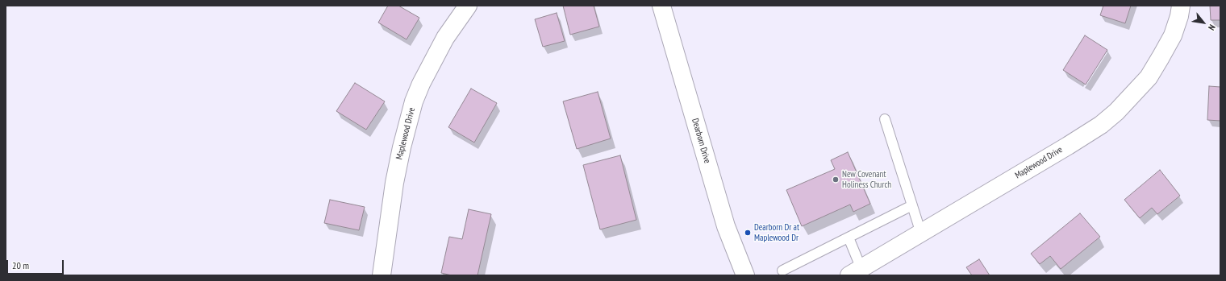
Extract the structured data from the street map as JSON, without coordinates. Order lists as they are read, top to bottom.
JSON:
{
  "streets": {
    "street": ["Maplewood Drive", "Dearborn Drive"]
  },
  "places": ["New Covenant Holiness Church", "Dearborn Dr at Maplewood Dr"],
  "scale_bar": "20 m",
  "north": "bottom right"
}
